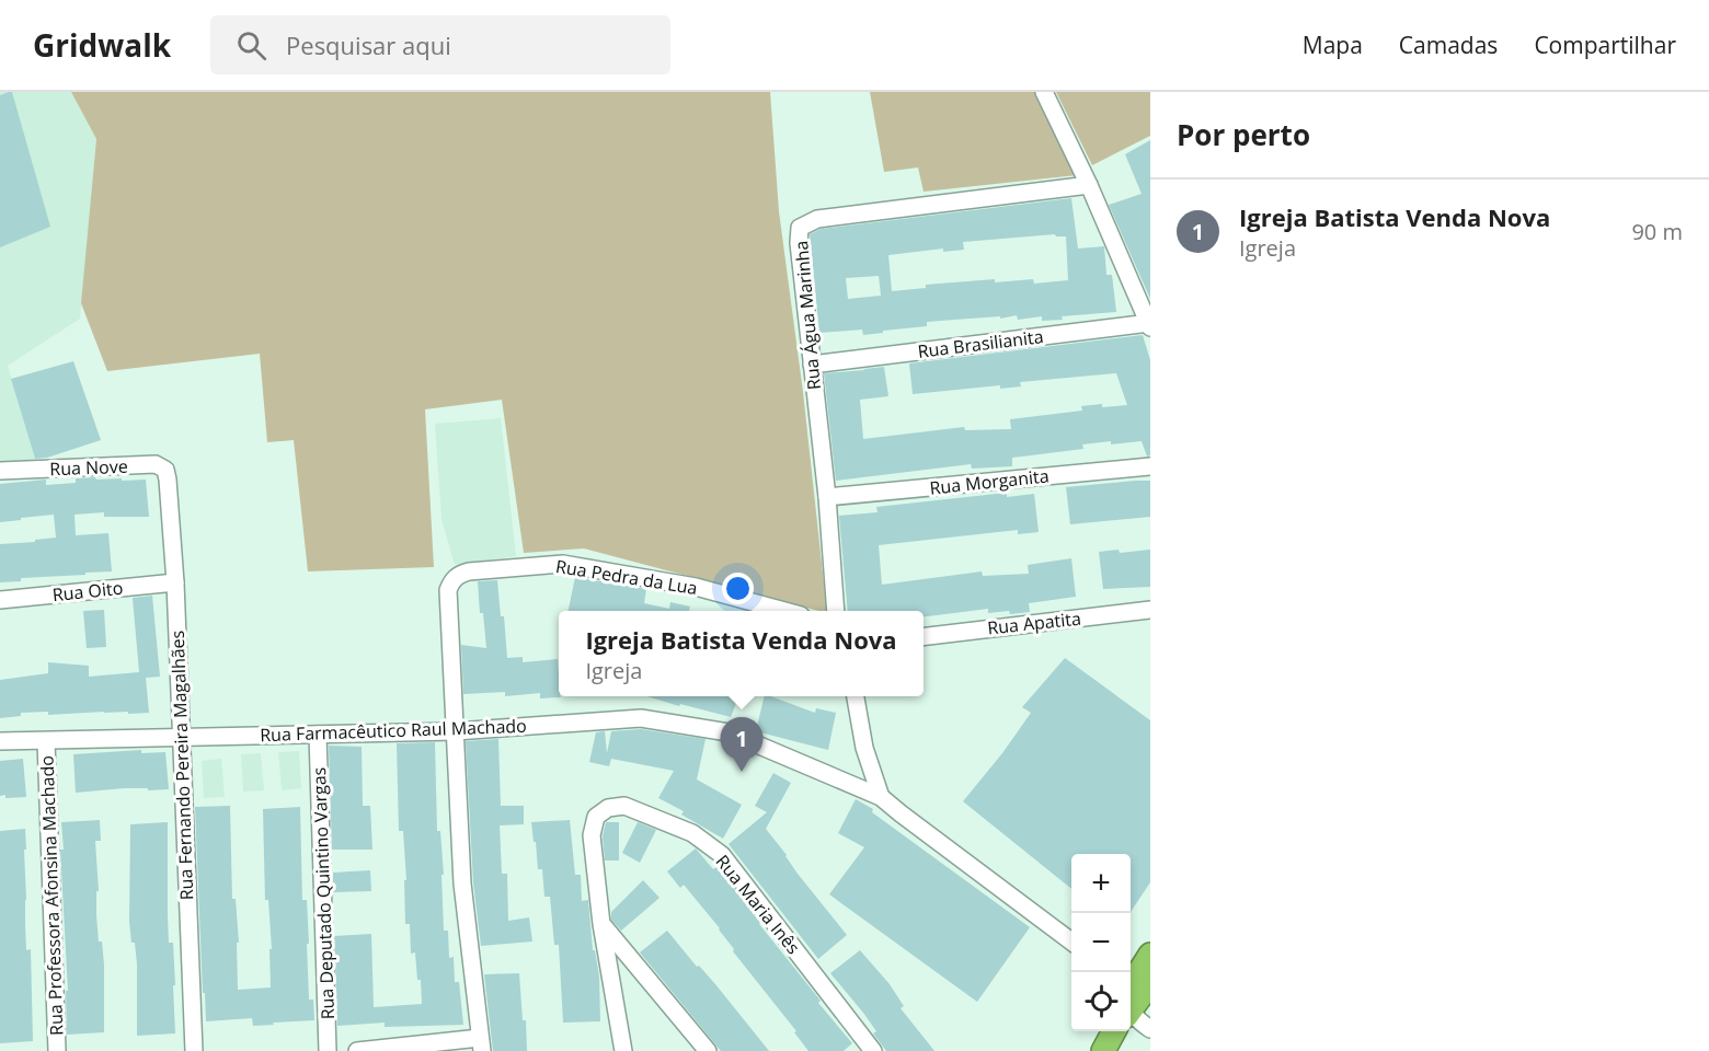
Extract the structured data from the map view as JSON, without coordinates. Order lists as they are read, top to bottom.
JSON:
{
  "streets": {
    "street": [
      "Rua Água Marinha",
      "Rua Brasilianita",
      "Rua Nove",
      "Rua Morganita",
      "Rua Pedra da Lua",
      "Rua Oito",
      "Rua Apatita",
      "Rua Farmacêutico Raul Machado",
      "Rua Fernando Pereira Magalhães",
      "Rua Deputado Quintino Vargas",
      "Rua Professora Afonsina Machado",
      "Rua Maria Inês"
    ]
  },
  "crossings": [
    ["Rua Água Marinha", "Rua Brasilianita"],
    ["Rua Água Marinha", "Rua Morganita"],
    ["Rua Nove", "Rua Fernando Pereira Magalhães"],
    ["Rua Pedra da Lua", "Rua Farmacêutico Raul Machado"],
    ["Rua Oito", "Rua Fernando Pereira Magalhães"],
    ["Rua Farmacêutico Raul Machado", "Rua Fernando Pereira Magalhães"],
    ["Rua Farmacêutico Raul Machado", "Rua Deputado Quintino Vargas"],
    ["Rua Farmacêutico Raul Machado", "Rua Professora Afonsina Machado"]
  ],
  "page": {
    "header": "Gridwalk",
    "search": "Pesquisar aqui",
    "nav": ["Mapa", "Camadas", "Compartilhar"],
    "heading": "Por perto",
    "list": [
      {
        "mark": "1",
        "name": "Igreja Batista Venda Nova",
        "note": "Igreja",
        "value": "90 m"
      }
    ],
    "popup": ["Igreja Batista Venda Nova", "Igreja"],
    "pins": "1",
    "map_buttons": ["+", "−"]
  }
}
